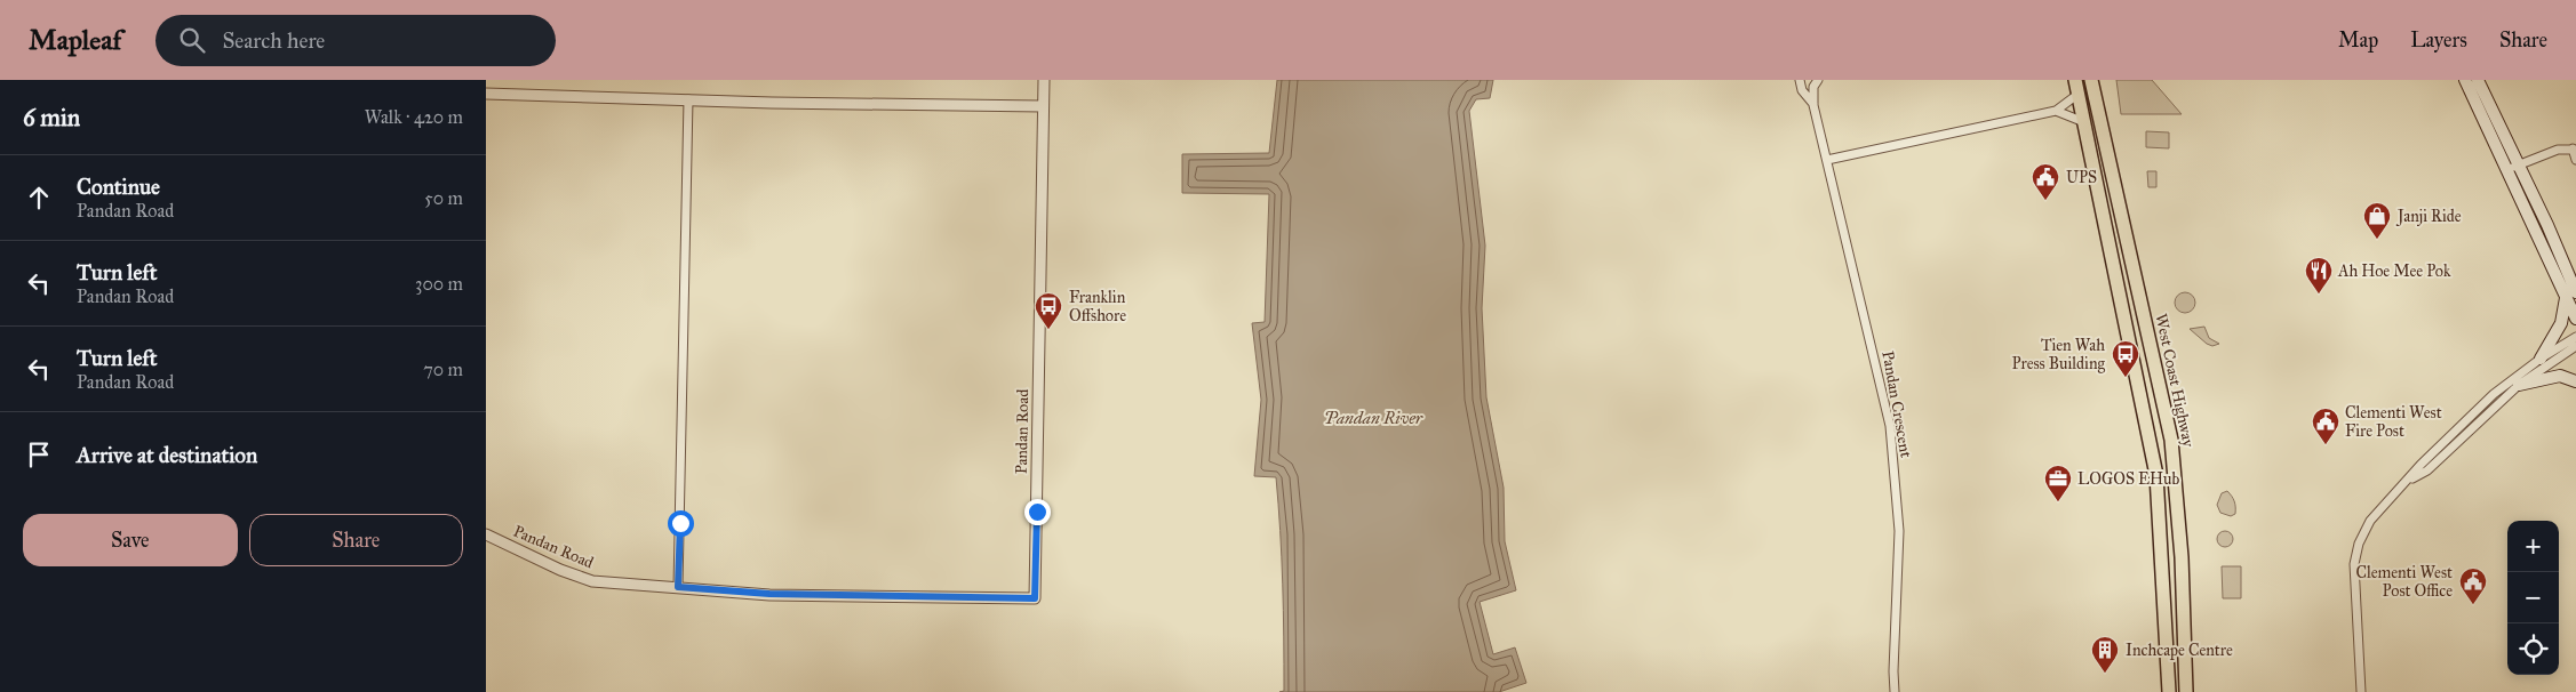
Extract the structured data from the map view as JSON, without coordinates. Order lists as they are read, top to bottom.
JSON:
{
  "streets": {
    "highway": ["West Coast Highway"],
    "street": ["Pandan Crescent", "Pandan Road"]
  },
  "water": ["Pandan River"],
  "places": {
    "public building": ["UPS", "Clementi West Fire Post", "Clementi West Post Office"],
    "shop": ["Janji Ride"],
    "restaurant": ["Ah Hoe Mee Pok"],
    "bus stop": ["Franklin Offshore", "Tien Wah Press Building"],
    "office": ["LOGOS EHub"],
    "building": ["Inchcape Centre"]
  },
  "page": {
    "header": "Mapleaf",
    "search": "Search here",
    "nav": ["Map", "Layers", "Share"],
    "heading": ["6 min", "Walk · 420 m"],
    "list": [
      ["Continue", "Pandan Road", "50 m"],
      ["Turn left", "Pandan Road", "300 m"],
      ["Turn left", "Pandan Road", "70 m"],
      "Arrive at destination"
    ],
    "buttons": ["Save", "Share"],
    "map_buttons": ["+", "−"]
  }
}
